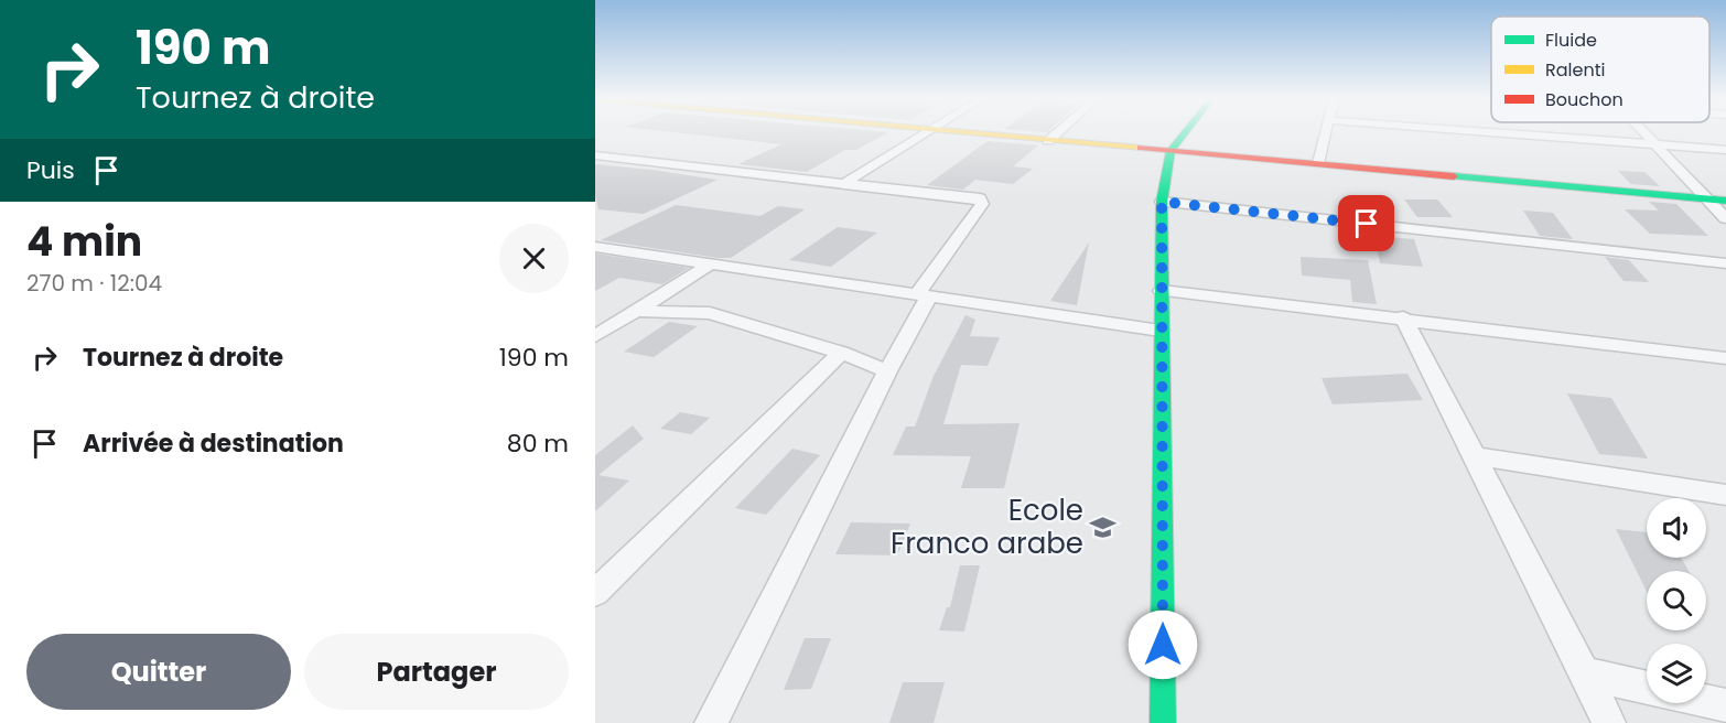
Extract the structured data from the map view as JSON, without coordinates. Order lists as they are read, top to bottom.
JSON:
{
  "places": {
    "school or university": ["Ecole Franco arabe"]
  },
  "legend": ["Fluide", "Ralenti", "Bouchon"],
  "page": {
    "turn": ["190 m", "Tournez à droite"],
    "then": "Puis",
    "heading": ["4 min", "270 m · 12:04"],
    "list": [
      {
        "name": "Tournez à droite",
        "value": "190 m"
      },
      {
        "name": "Arrivée à destination",
        "value": "80 m"
      }
    ],
    "buttons": ["Quitter", "Partager"]
  }
}
